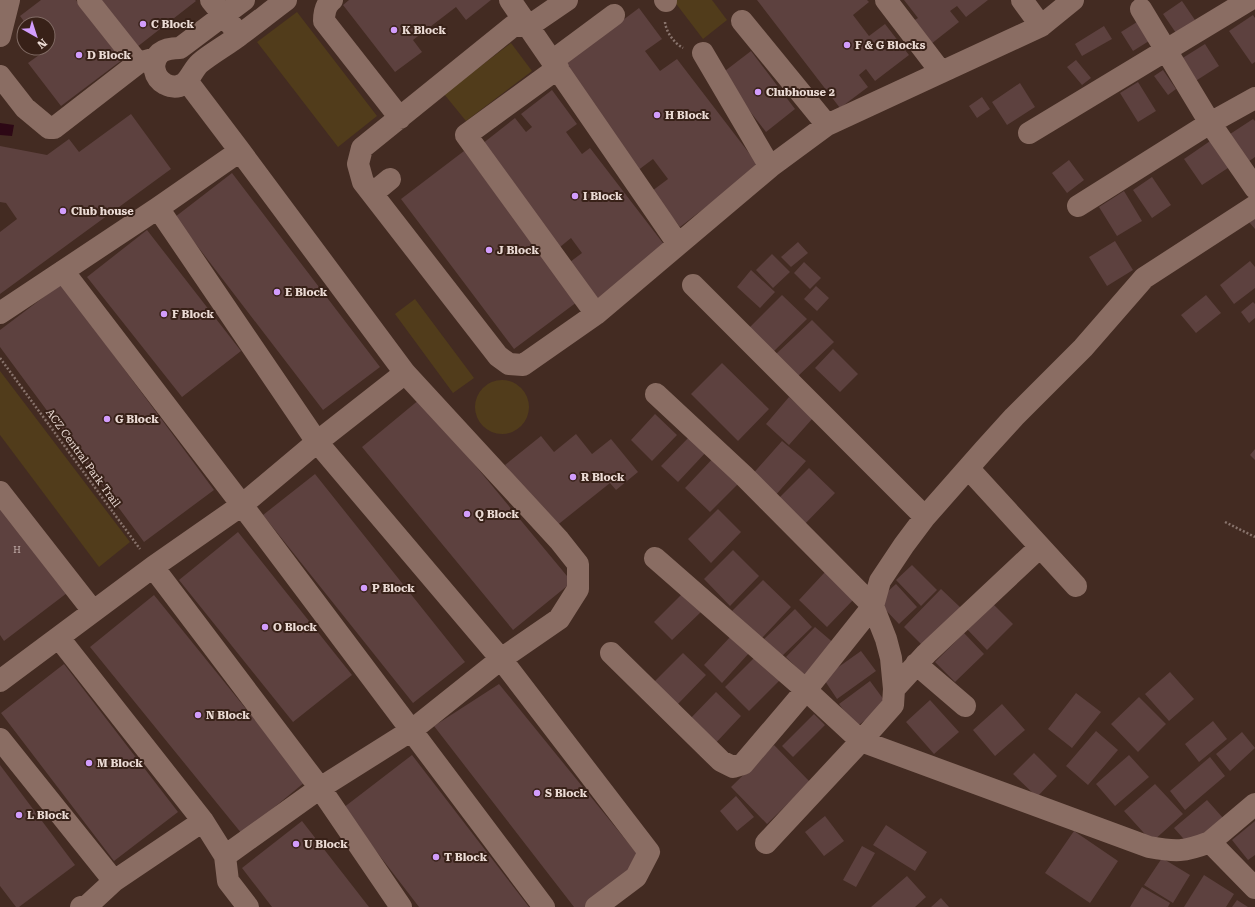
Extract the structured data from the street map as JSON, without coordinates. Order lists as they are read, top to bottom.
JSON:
{
  "streets": {
    "path": ["ACZ Central Park Trail"]
  },
  "places": [
    "C Block",
    "K Block",
    "F & G Blocks",
    "D Block",
    "Clubhouse 2",
    "H Block",
    "I Block",
    "Club house",
    "J Block",
    "E Block",
    "F Block",
    "G Block",
    "R Block",
    "Q Block",
    "P Block",
    "O Block",
    "N Block",
    "M Block",
    "S Block",
    "L Block",
    "U Block",
    "T Block"
  ],
  "house_numbers": ["H"],
  "north": "bottom right"
}
